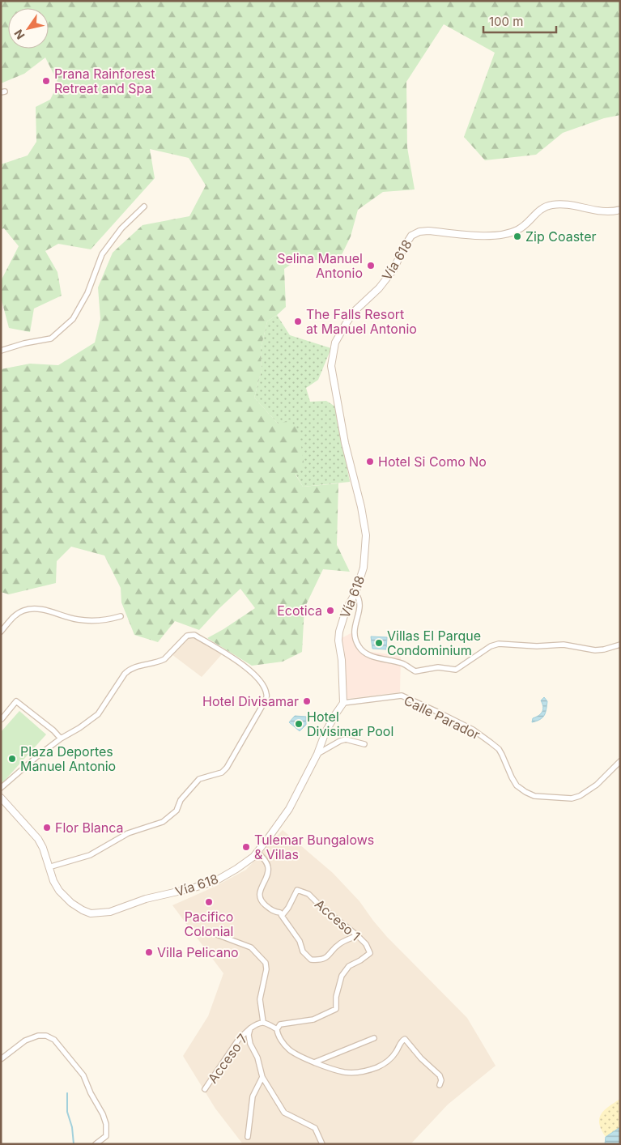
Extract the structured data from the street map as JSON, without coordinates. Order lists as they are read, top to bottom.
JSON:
{
  "streets": {
    "street": [
      "Vía 618",
      "Calle Parador",
      "Acceso 1",
      "Acceso 7"
    ]
  },
  "crossings": [
    ["Vía 618", "Calle Parador"]
  ],
  "places": [
    "Prana Rainforest Retreat and Spa",
    "Zip Coaster",
    "Selina Manuel Antonio",
    "The Falls Resort at Manuel Antonio",
    "Hotel Si Como No",
    "Ecotica",
    "Villas El Parque Condominium",
    "Hotel Divisamar",
    "Hotel Divisimar Pool",
    "Plaza Deportes Manuel Antonio",
    "Flor Blanca",
    "Tulemar Bungalows & Villas",
    "Pacifico Colonial",
    "Villa Pelicano"
  ],
  "scale_bar": "100 m",
  "north": "bottom left"
}
